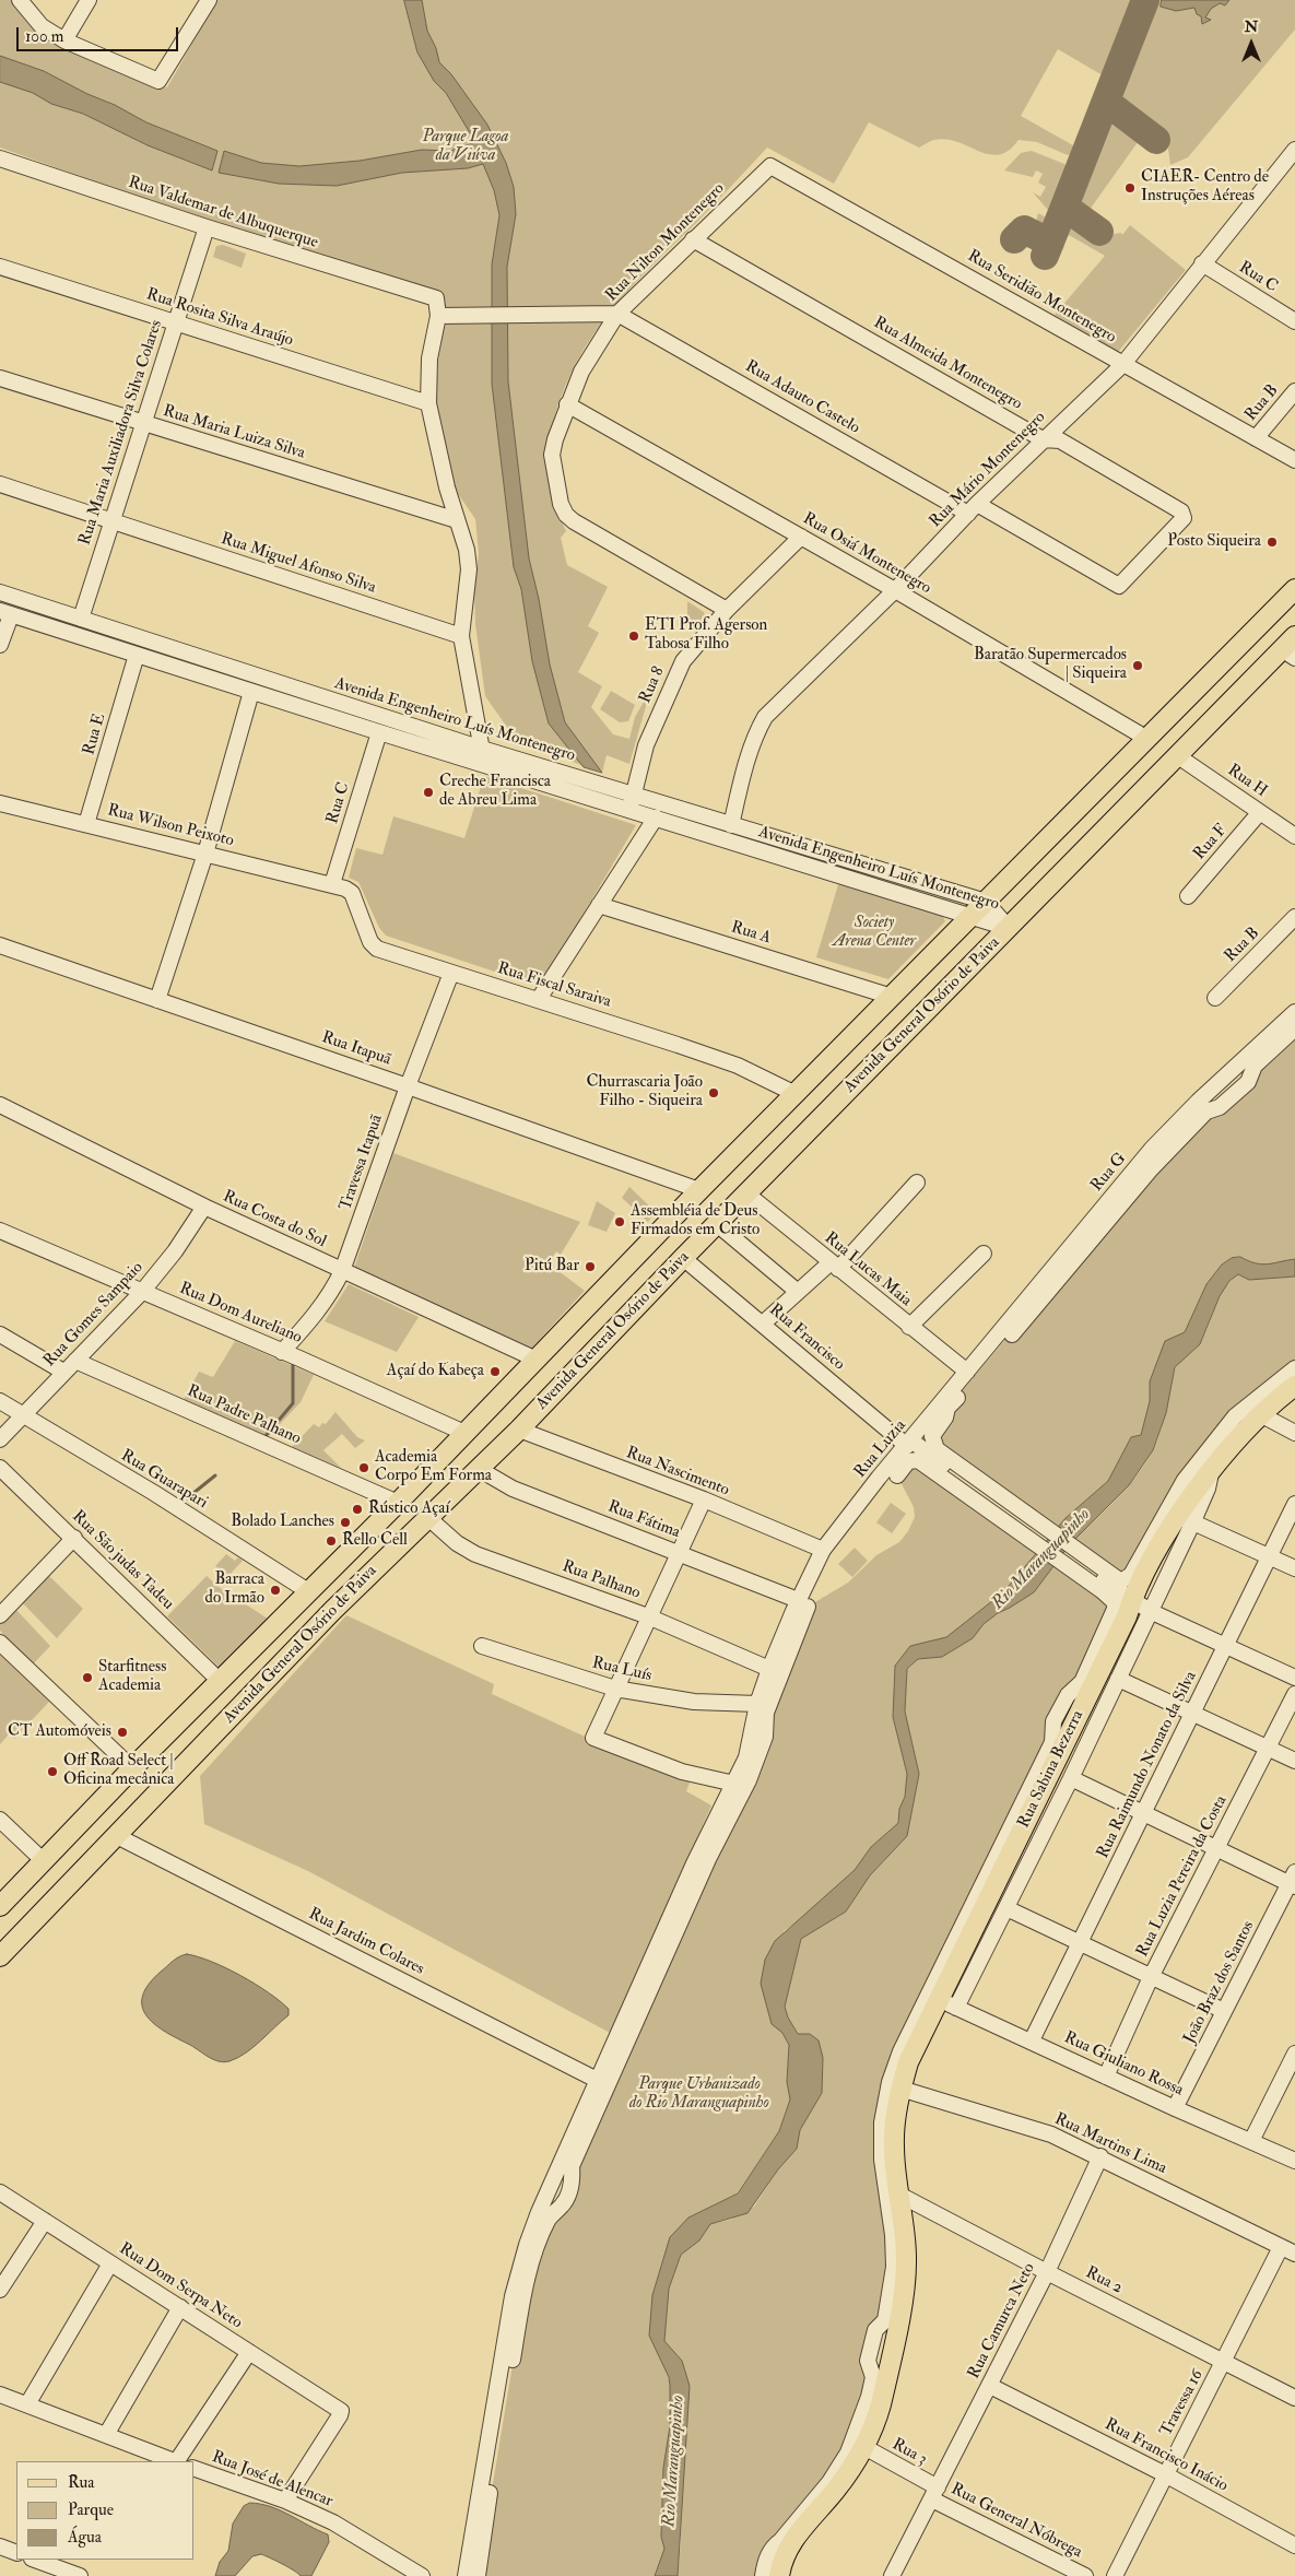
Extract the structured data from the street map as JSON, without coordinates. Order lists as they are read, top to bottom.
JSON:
{
  "streets": {
    "main road": ["Avenida General Osório de Paiva", "Rua Sabina Bezerra"],
    "street": [
      "Rua Valdemar de Albuquerque",
      "Rua Nilton Montenegro",
      "Rua C",
      "Rua Seridião Montenegro",
      "Rua Rosita Silva Araújo",
      "Rua Almeida Montenegro",
      "Rua Adauto Castelo",
      "Rua B",
      "Rua Maria Auxiliadora Silva Colares",
      "Rua Maria Luiza Silva",
      "Rua Mário Montenegro",
      "Rua Osiá Montenegro",
      "Rua Miguel Afonso Silva",
      "Rua 8",
      "Avenida Engenheiro Luís Montenegro",
      "Rua E",
      "Rua H",
      "Rua Wilson Peixoto",
      "Rua F",
      "Rua A",
      "Rua Fiscal Saraiva",
      "Rua Itapuã",
      "Travessa Itapuã",
      "Rua G",
      "Rua Costa do Sol",
      "Rua Lucas Maia",
      "Rua Dom Aureliano",
      "Rua Gomes Sampaio",
      "Rua Francisco",
      "Rua Padre Palhano",
      "Rua Luzia",
      "Rua Nascimento",
      "Rua Guarapari",
      "Rua Fátima",
      "Rua São judas Tadeu",
      "Rua Palhano",
      "Rua Luís",
      "Rua Raimundo Nonato da Silva",
      "Rua Luzia Pereira da Costa",
      "Rua Jardim Colares",
      "João Braz dos Santos",
      "Rua Giuliano Rossa",
      "Rua Martins Lima",
      "Rua 2",
      "Rua Dom Serpa Neto",
      "Rua Camurca Neto",
      "Travessa 16",
      "Rua 3",
      "Rua Francisco Inácio",
      "Rua José de Alencar",
      "Rua General Nóbrega"
    ]
  },
  "crossings": [
    ["Rua Valdemar de Albuquerque", "Rua Maria Auxiliadora Silva Colares"],
    ["Rua Nilton Montenegro", "Rua Seridião Montenegro"],
    ["Rua Nilton Montenegro", "Rua Almeida Montenegro"],
    ["Rua Nilton Montenegro", "Rua Adauto Castelo"],
    ["Rua Nilton Montenegro", "Rua Osiá Montenegro"],
    ["Rua Nilton Montenegro", "Rua 8"],
    ["Rua C", "Rua Mário Montenegro"],
    ["Rua C", "Avenida Engenheiro Luís Montenegro"],
    ["Rua C", "Rua Wilson Peixoto"],
    ["Rua C", "Rua Fiscal Saraiva"],
    ["Rua Seridião Montenegro", "Rua B"],
    ["Rua Seridião Montenegro", "Rua Mário Montenegro"],
    ["Rua Rosita Silva Araújo", "Rua Maria Auxiliadora Silva Colares"],
    ["Rua Almeida Montenegro", "Rua Adauto Castelo"],
    ["Rua Almeida Montenegro", "Rua Mário Montenegro"],
    ["Rua Adauto Castelo", "Rua Mário Montenegro"],
    ["Rua Maria Auxiliadora Silva Colares", "Rua Maria Luiza Silva"],
    ["Rua Maria Auxiliadora Silva Colares", "Rua Miguel Afonso Silva"],
    ["Rua Maria Auxiliadora Silva Colares", "Avenida Engenheiro Luís Montenegro"],
    ["Rua Mário Montenegro", "Rua Osiá Montenegro"],
    ["Rua Mário Montenegro", "Avenida Engenheiro Luís Montenegro"],
    ["Rua Osiá Montenegro", "Rua 8"],
    ["Rua Osiá Montenegro", "Avenida General Osório de Paiva"],
    ["Rua 8", "Avenida Engenheiro Luís Montenegro"],
    ["Avenida Engenheiro Luís Montenegro", "Rua E"],
    ["Avenida Engenheiro Luís Montenegro", "Avenida General Osório de Paiva"],
    ["Rua E", "Rua Wilson Peixoto"],
    ["Rua H", "Rua F"],
    ["Rua H", "Avenida General Osório de Paiva"],
    ["Rua Wilson Peixoto", "Rua Fiscal Saraiva"],
    ["Rua A", "Avenida General Osório de Paiva"],
    ["Rua Fiscal Saraiva", "Avenida General Osório de Paiva"],
    ["Rua Fiscal Saraiva", "Travessa Itapuã"],
    ["Avenida General Osório de Paiva", "Rua Itapuã"],
    ["Avenida General Osório de Paiva", "Rua Costa do Sol"],
    ["Avenida General Osório de Paiva", "Rua Lucas Maia"],
    ["Avenida General Osório de Paiva", "Rua Dom Aureliano"],
    ["Avenida General Osório de Paiva", "Rua Francisco"],
    ["Avenida General Osório de Paiva", "Rua Padre Palhano"],
    ["Avenida General Osório de Paiva", "Rua Nascimento"],
    ["Avenida General Osório de Paiva", "Rua Guarapari"],
    ["Avenida General Osório de Paiva", "Rua Fátima"],
    ["Avenida General Osório de Paiva", "Rua São judas Tadeu"],
    ["Avenida General Osório de Paiva", "Rua Palhano"],
    ["Avenida General Osório de Paiva", "Rua Jardim Colares"],
    ["Rua Itapuã", "Travessa Itapuã"],
    ["Travessa Itapuã", "Rua Costa do Sol"],
    ["Travessa Itapuã", "Rua Dom Aureliano"],
    ["Rua G", "Rua Lucas Maia"],
    ["Rua G", "Rua Luzia"],
    ["Rua Costa do Sol", "Rua Gomes Sampaio"],
    ["Rua Lucas Maia", "Rua Luzia"],
    ["Rua Dom Aureliano", "Rua Gomes Sampaio"],
    ["Rua Gomes Sampaio", "Rua Padre Palhano"],
    ["Rua Gomes Sampaio", "Rua Guarapari"],
    ["Rua Francisco", "Rua Luzia"],
    ["Rua Francisco", "Rua Raimundo Nonato da Silva"],
    ["Rua Francisco", "Rua Sabina Bezerra"],
    ["Rua Luzia", "Rua Nascimento"],
    ["Rua Raimundo Nonato da Silva", "Rua Giuliano Rossa"],
    ["Rua Sabina Bezerra", "Rua Giuliano Rossa"],
    ["Rua Sabina Bezerra", "Rua Martins Lima"],
    ["Rua Sabina Bezerra", "Rua 2"],
    ["Rua Sabina Bezerra", "Rua 3"],
    ["Rua Luzia Pereira da Costa", "Rua Giuliano Rossa"],
    ["João Braz dos Santos", "Rua Giuliano Rossa"],
    ["Rua Martins Lima", "Rua Camurca Neto"],
    ["Rua Martins Lima", "Travessa 16"],
    ["Rua 2", "Rua Camurca Neto"],
    ["Rua 2", "Travessa 16"],
    ["Rua Dom Serpa Neto", "Rua José de Alencar"],
    ["Rua Camurca Neto", "Rua 3"],
    ["Rua Camurca Neto", "Rua Francisco Inácio"],
    ["Rua Camurca Neto", "Rua General Nóbrega"],
    ["Travessa 16", "Rua Francisco Inácio"],
    ["Rua 3", "Rua General Nóbrega"]
  ],
  "water": ["Rio Maranguapinho"],
  "parks": ["Parque Lagoa da Viúva", "Society Arena Center", "Parque Urbanizado do Rio Maranguapinho"],
  "places": [
    "CIAER- Centro de Instruções Aéreas",
    "Posto Siqueira",
    "ETI Prof. Agerson Tabosa Filho",
    "Baratão Supermercados | Siqueira",
    "Creche Francisca de Abreu Lima",
    "Churrascaria João Filho - Siqueira",
    "Assembléia de Deus Firmados em Cristo",
    "Pitú Bar",
    "Açaí do Kabeça",
    "Academia Corpo Em Forma",
    "Rústico Açaí",
    "Bolado Lanches",
    "Rello Cell",
    "Barraca do Irmão",
    "Starfitness Academia",
    "CT Automóveis",
    "Off Road Select | Oficina mecânica"
  ],
  "legend": ["Rua", "Parque", "Água"],
  "scale_bar": "100 m",
  "north": "top"
}
